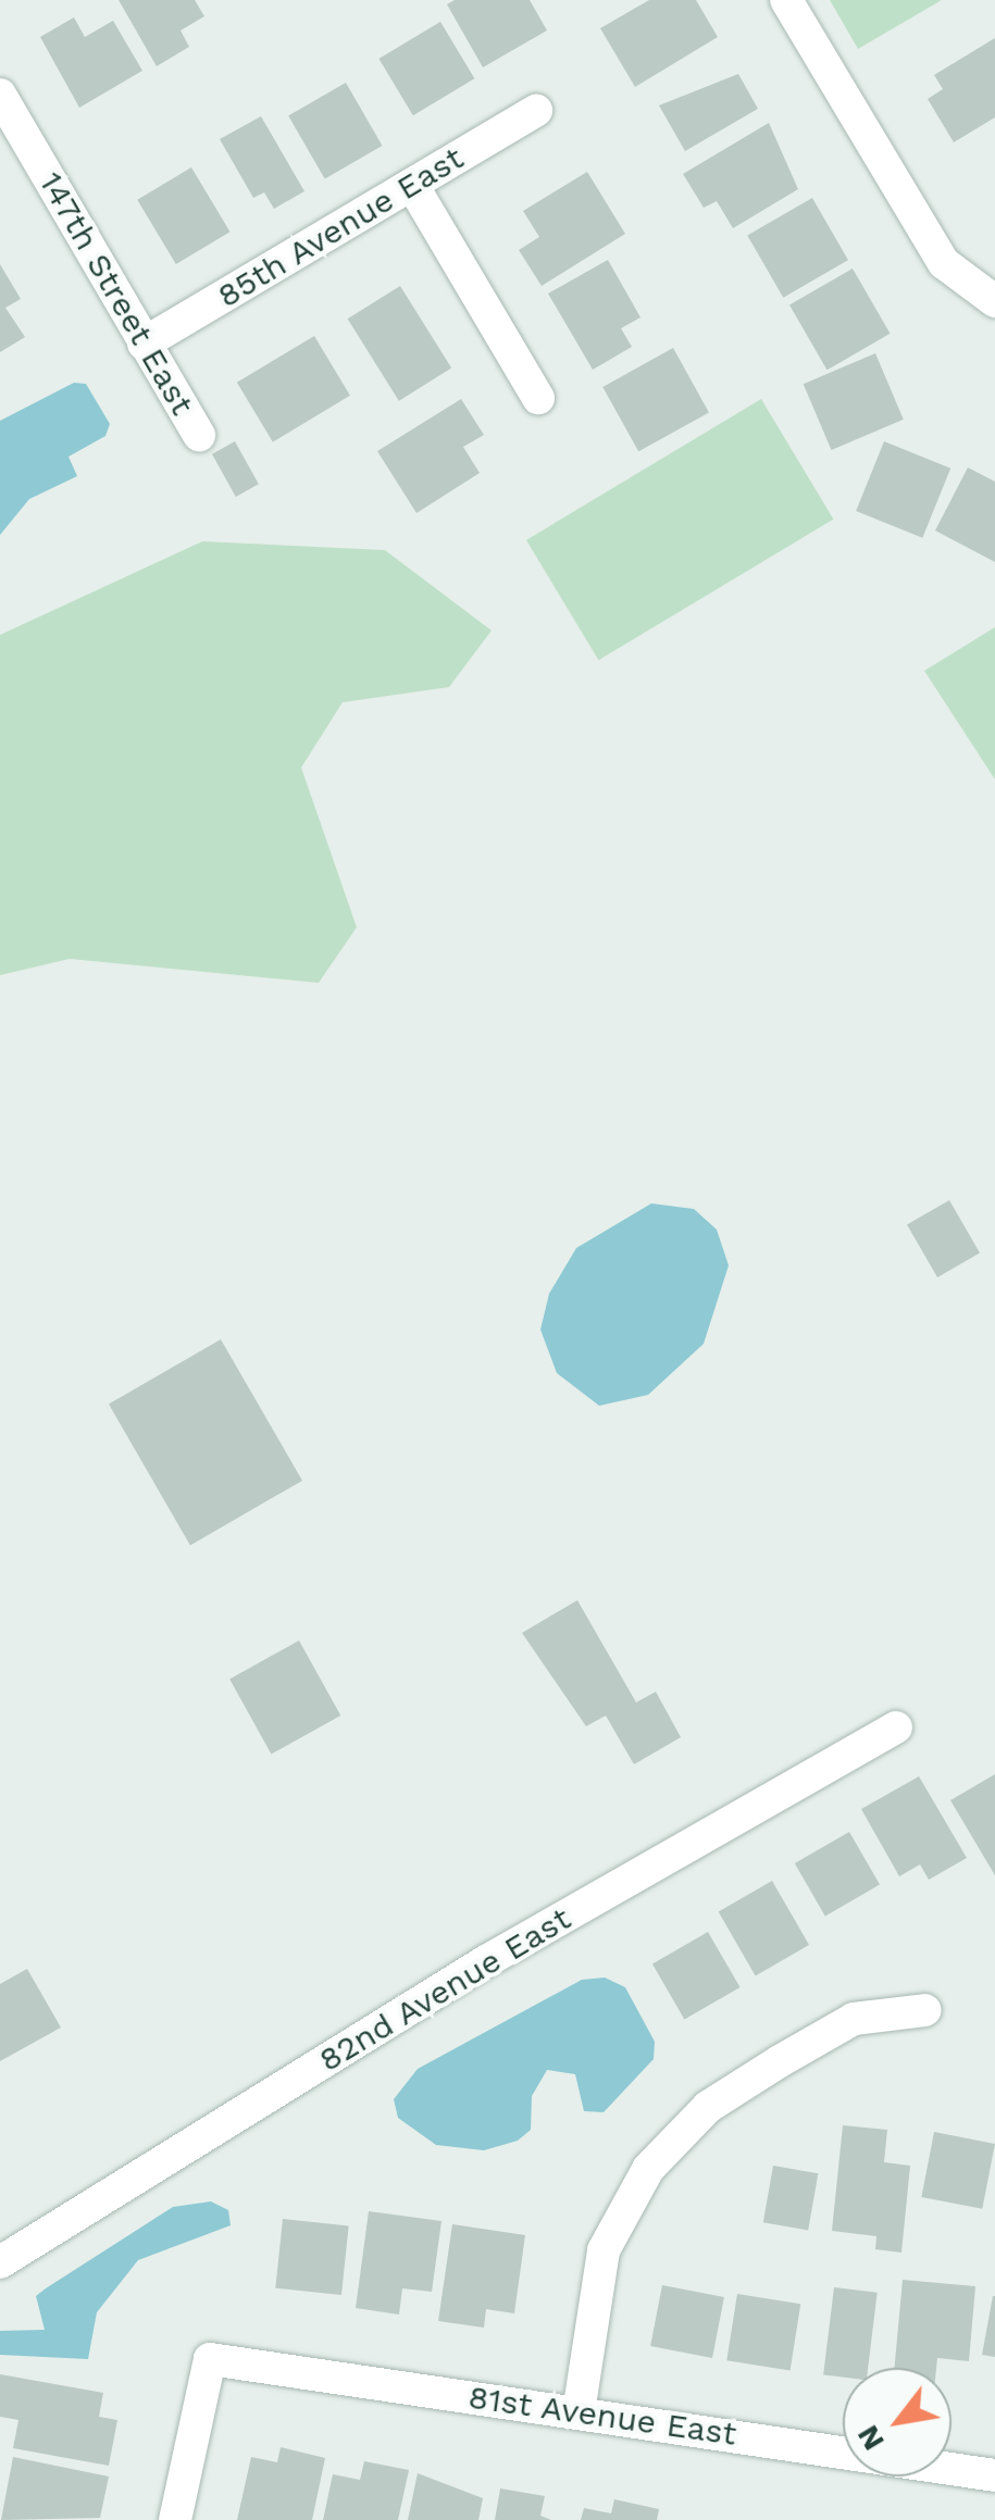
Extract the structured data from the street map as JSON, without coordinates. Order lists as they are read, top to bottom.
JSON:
{
  "streets": {
    "street": [
      "85th Avenue East",
      "147th Street East",
      "82nd Avenue East",
      "81st Avenue East"
    ]
  },
  "crossings": [
    ["85th Avenue East", "147th Street East"]
  ],
  "north": "bottom left"
}
